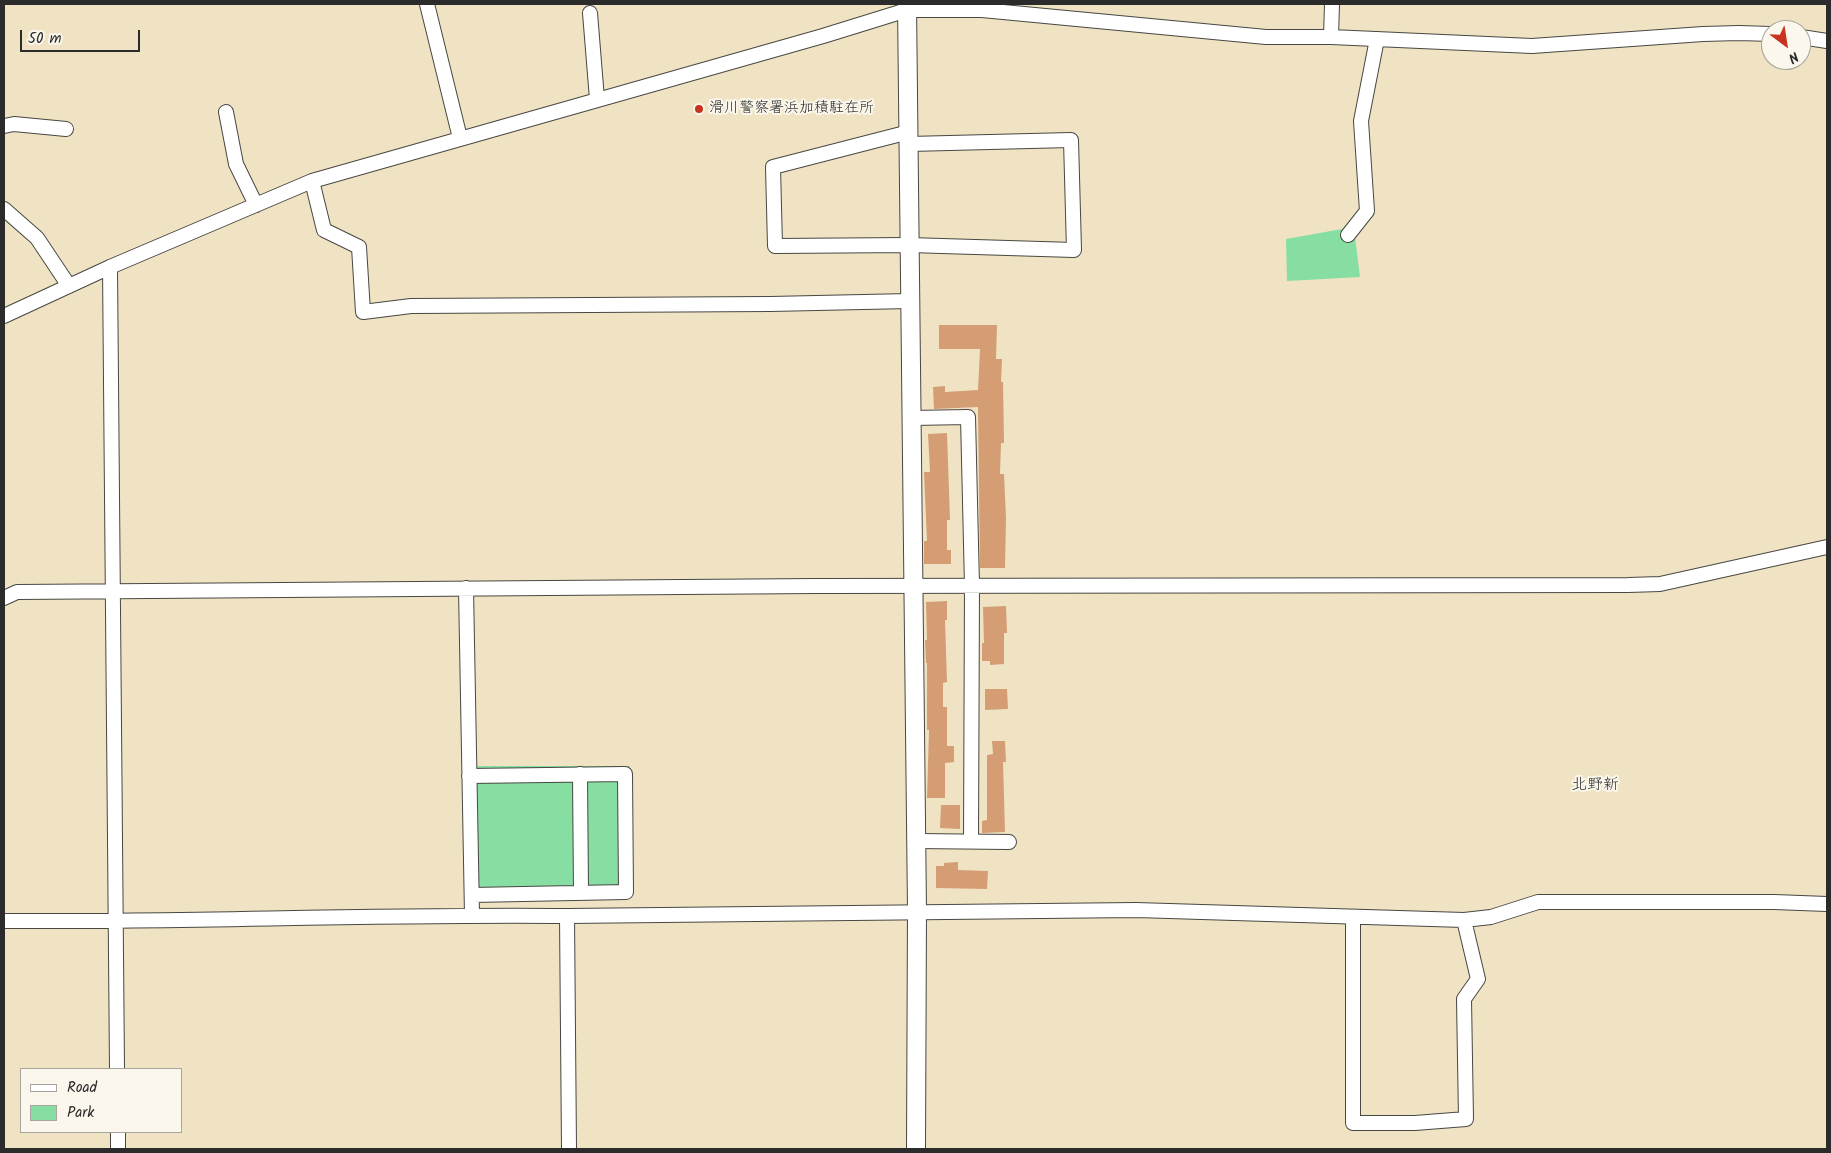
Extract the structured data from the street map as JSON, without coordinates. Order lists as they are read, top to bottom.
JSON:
{
  "districts": ["北野新"],
  "places": ["滑川警察署浜加積駐在所"],
  "legend": ["Road", "Park"],
  "scale_bar": "50 m",
  "north": "bottom right"
}
